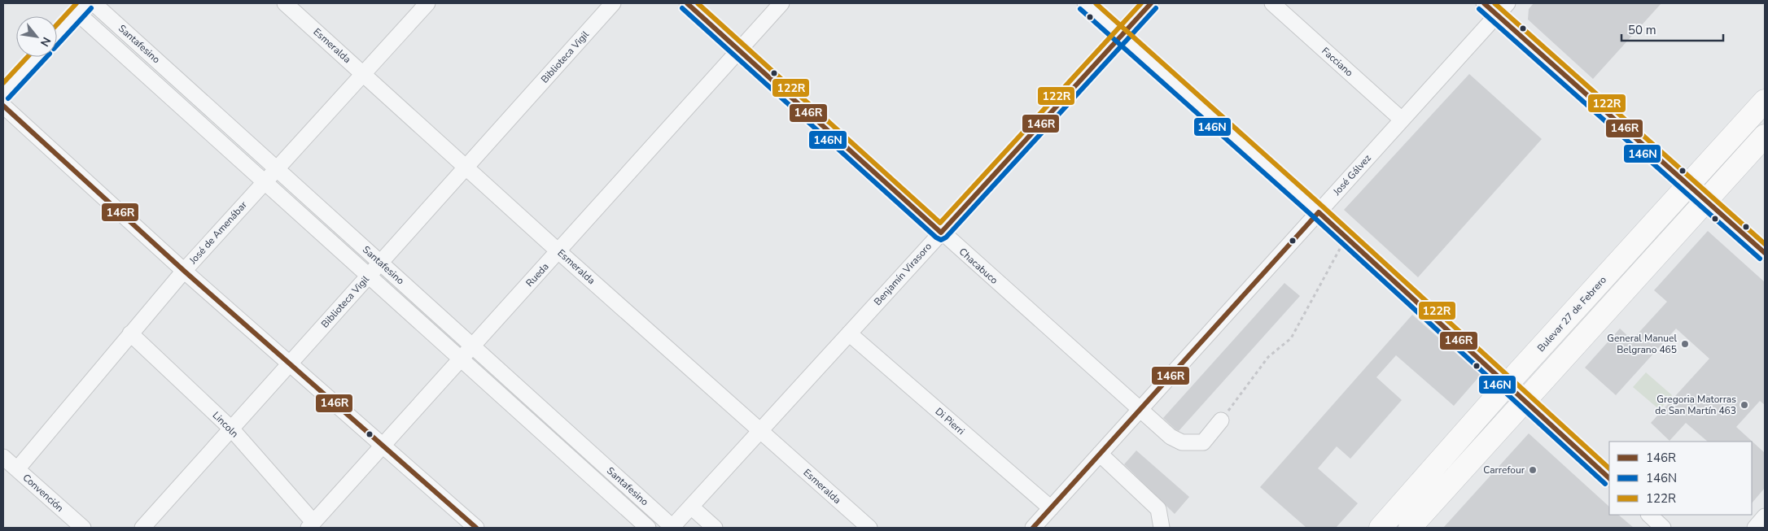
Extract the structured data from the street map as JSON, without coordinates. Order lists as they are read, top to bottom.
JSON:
{
  "streets": {
    "main road": ["Bulevar 27 de Febrero"],
    "street": [
      "Santafesino",
      "Esmeralda",
      "Biblioteca Vigil",
      "Facciano",
      "José Gálvez",
      "José de Amenábar",
      "Chacabuco",
      "Benjamín Virasoro",
      "Rueda",
      "Di Pierri",
      "Lincoln",
      "Convención"
    ]
  },
  "crossings": [
    ["Santafesino", "Biblioteca Vigil"],
    ["Santafesino", "José de Amenábar"],
    ["Santafesino", "Benjamín Virasoro"],
    ["Santafesino", "Rueda"],
    ["Esmeralda", "Biblioteca Vigil"],
    ["Esmeralda", "José de Amenábar"],
    ["Esmeralda", "Benjamín Virasoro"],
    ["Esmeralda", "Rueda"],
    ["Biblioteca Vigil", "Lincoln"],
    ["Facciano", "José Gálvez"],
    ["José Gálvez", "Chacabuco"],
    ["José Gálvez", "Di Pierri"],
    ["José de Amenábar", "Lincoln"],
    ["José de Amenábar", "Convención"],
    ["Chacabuco", "Benjamín Virasoro"],
    ["Chacabuco", "Rueda"],
    ["Benjamín Virasoro", "Di Pierri"],
    ["Rueda", "Lincoln"]
  ],
  "places": ["General Manuel Belgrano 465", "Gregoria Matorras de San Martín 463", "Carrefour"],
  "lines": ["transit line 146R", "transit line 122R", "transit line 146N"],
  "legend": ["146R", "146N", "122R"],
  "scale_bar": "50 m",
  "north": "bottom right"
}
